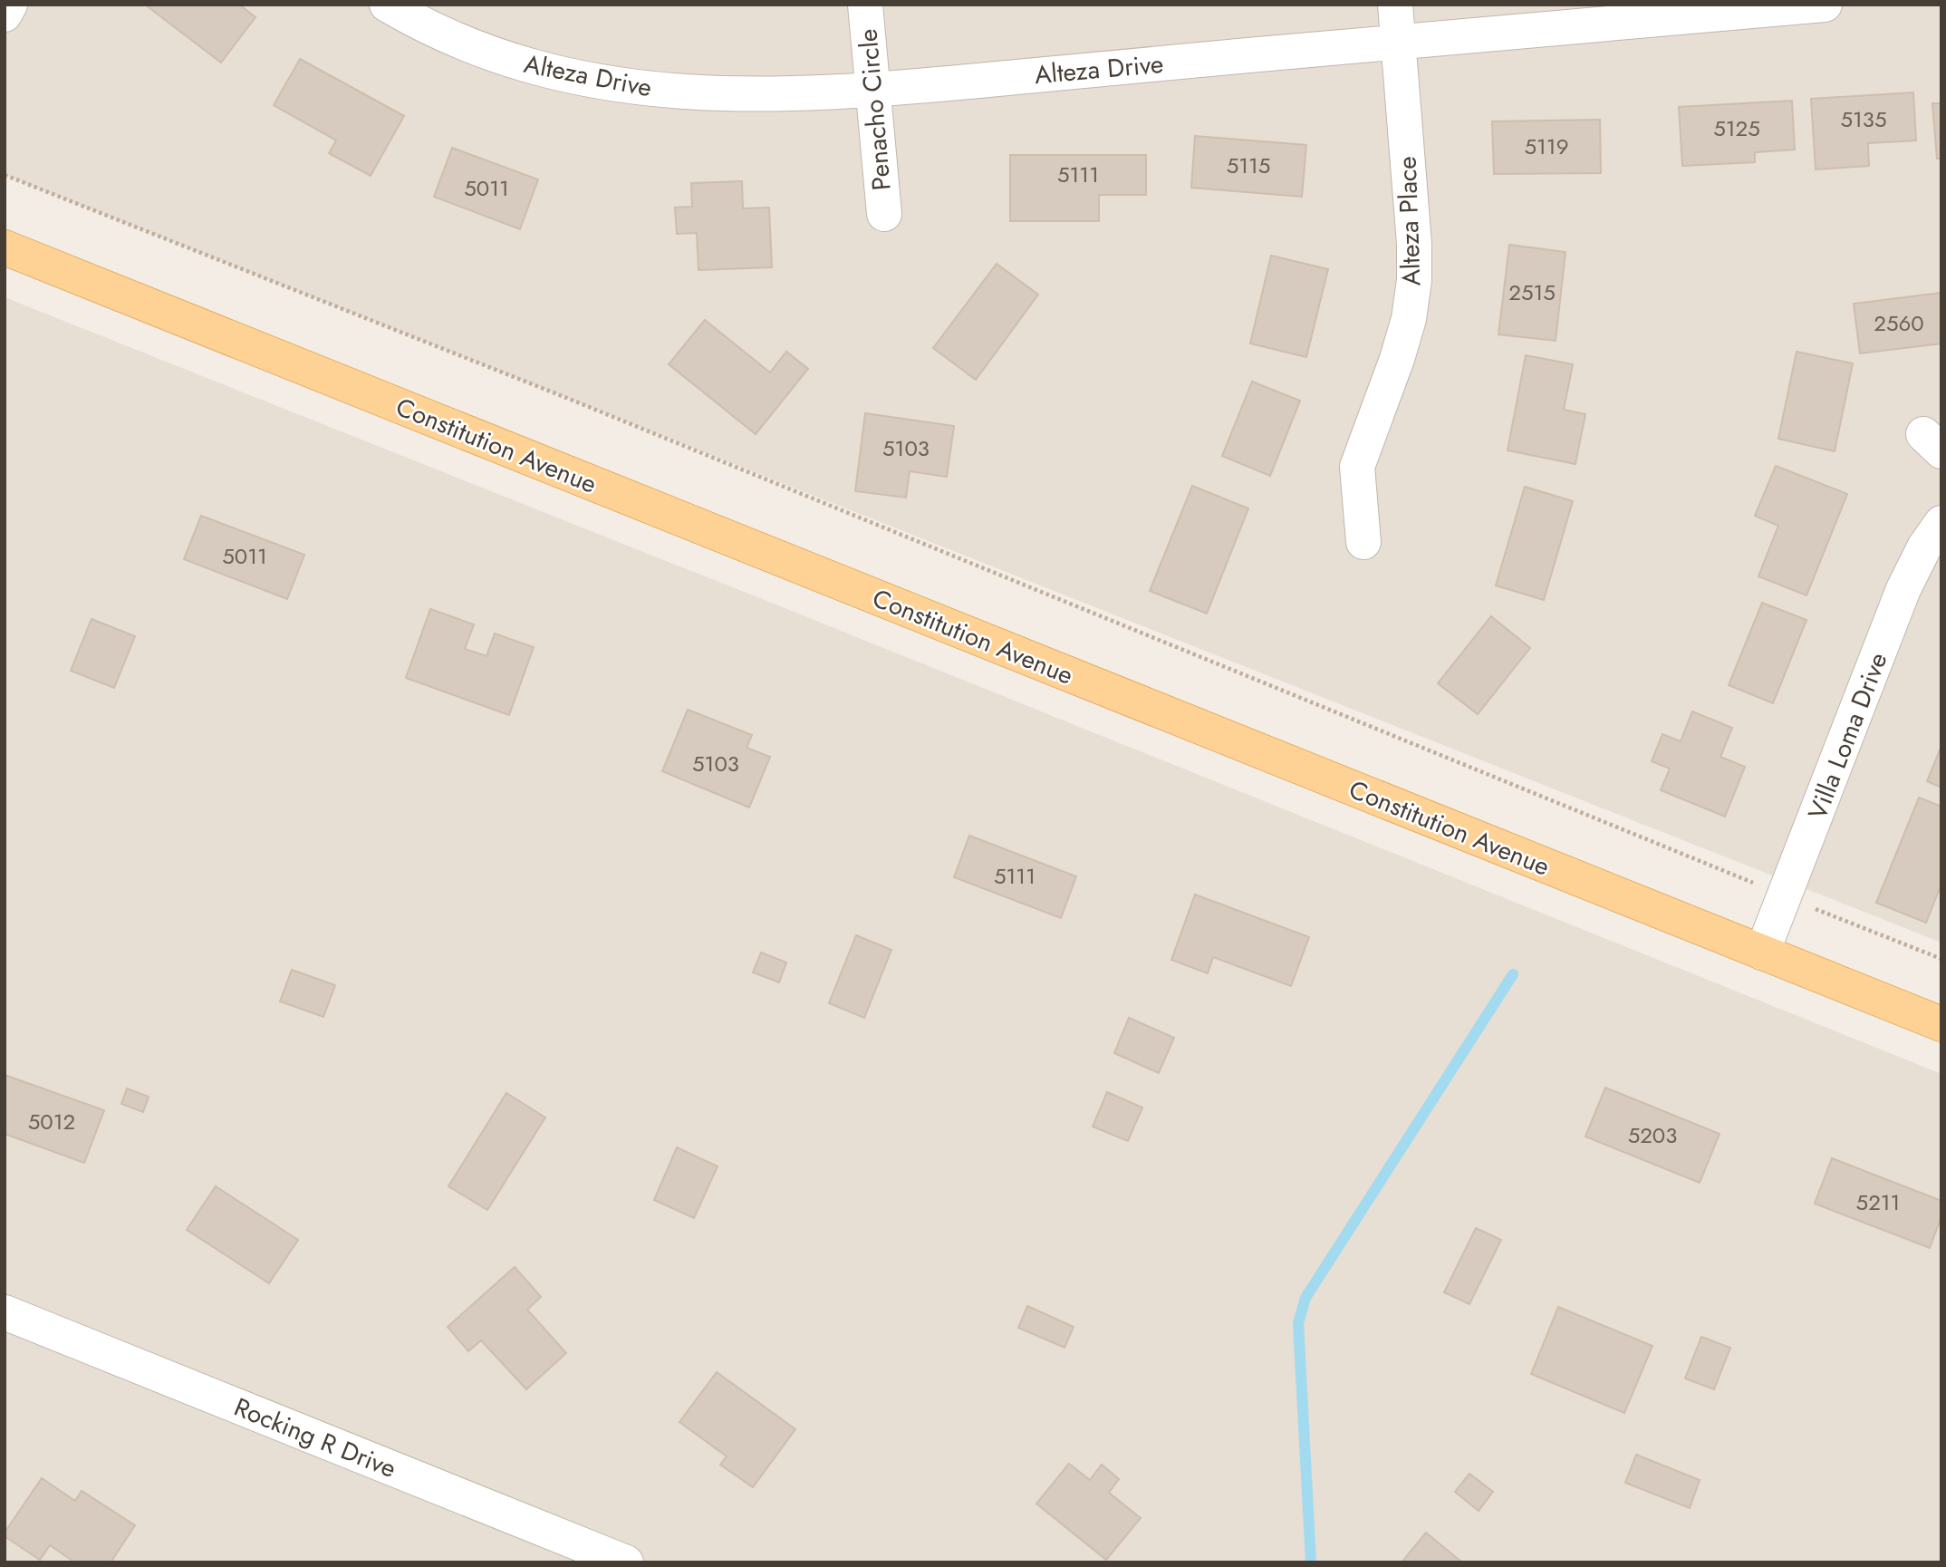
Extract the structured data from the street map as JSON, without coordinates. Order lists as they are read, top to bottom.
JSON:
{
  "streets": {
    "main road": ["Constitution Avenue"],
    "street": [
      "Alteza Drive",
      "Penacho Circle",
      "Alteza Place",
      "Villa Loma Drive",
      "Rocking R Drive"
    ]
  },
  "crossings": [
    ["Alteza Drive", "Penacho Circle"],
    ["Alteza Drive", "Alteza Place"],
    ["Constitution Avenue", "Villa Loma Drive"]
  ],
  "house_numbers": [
    "5135",
    "5125",
    "5119",
    "5115",
    "5111",
    "5011",
    "2515",
    "2560",
    "5103",
    "5011",
    "5103",
    "5111",
    "5012",
    "5203",
    "5211"
  ]
}
